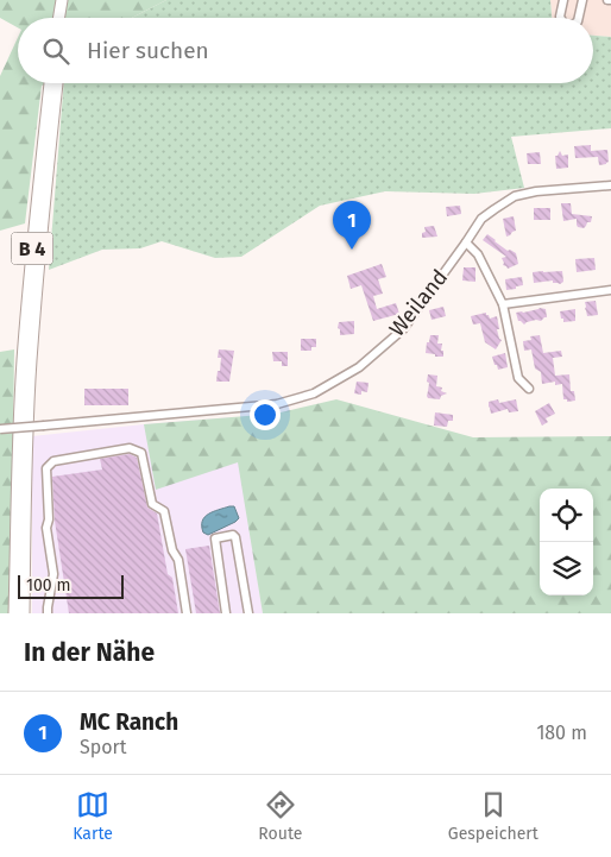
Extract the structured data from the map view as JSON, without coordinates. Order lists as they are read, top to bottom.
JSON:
{
  "streets": {
    "highway": ["B 4"],
    "street": ["Weiland"]
  },
  "scale_bar": "100 m",
  "page": {
    "search": "Hier suchen",
    "pins": "1",
    "scale": "100 m",
    "heading": "In der Nähe",
    "list": [
      {
        "mark": "1",
        "name": "MC Ranch",
        "note": "Sport",
        "value": "180 m"
      }
    ],
    "nav": ["Karte", "Route", "Gespeichert"]
  }
}
